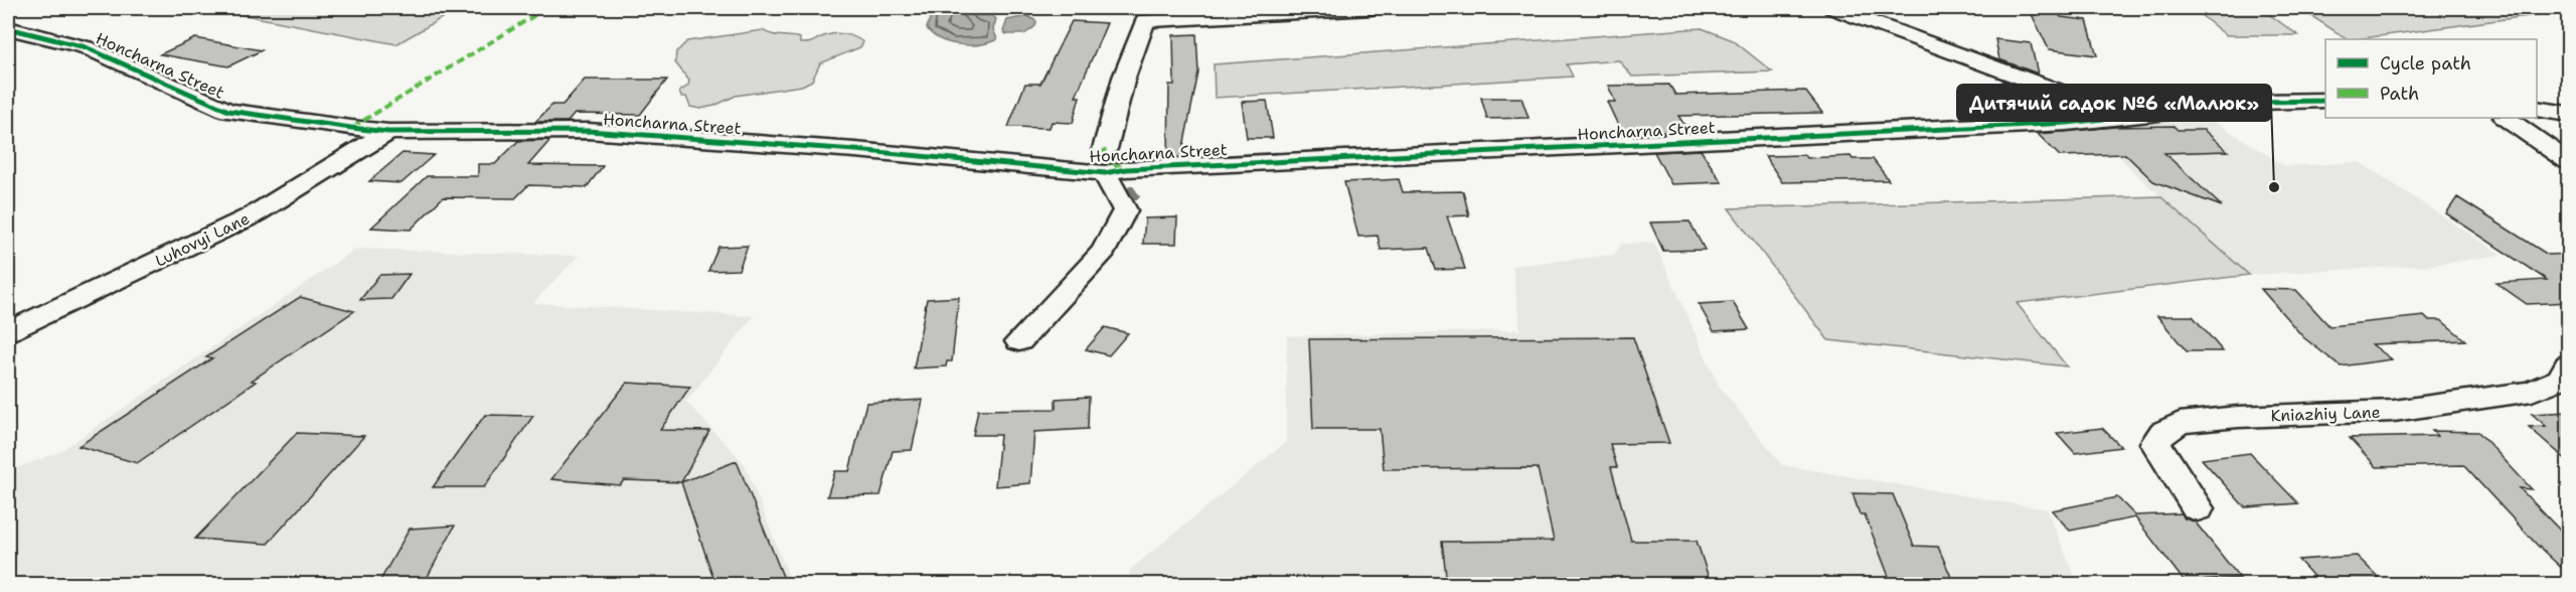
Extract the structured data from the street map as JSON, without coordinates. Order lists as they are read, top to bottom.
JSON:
{
  "streets": {
    "street": ["Honcharna Street", "Luhovyi Lane", "Kniazhiy Lane"]
  },
  "crossings": [
    ["Honcharna Street", "Luhovyi Lane"]
  ],
  "places": ["Дитячий садок №6 «Малюк»"],
  "legend": ["Cycle path", "Path"]
}
